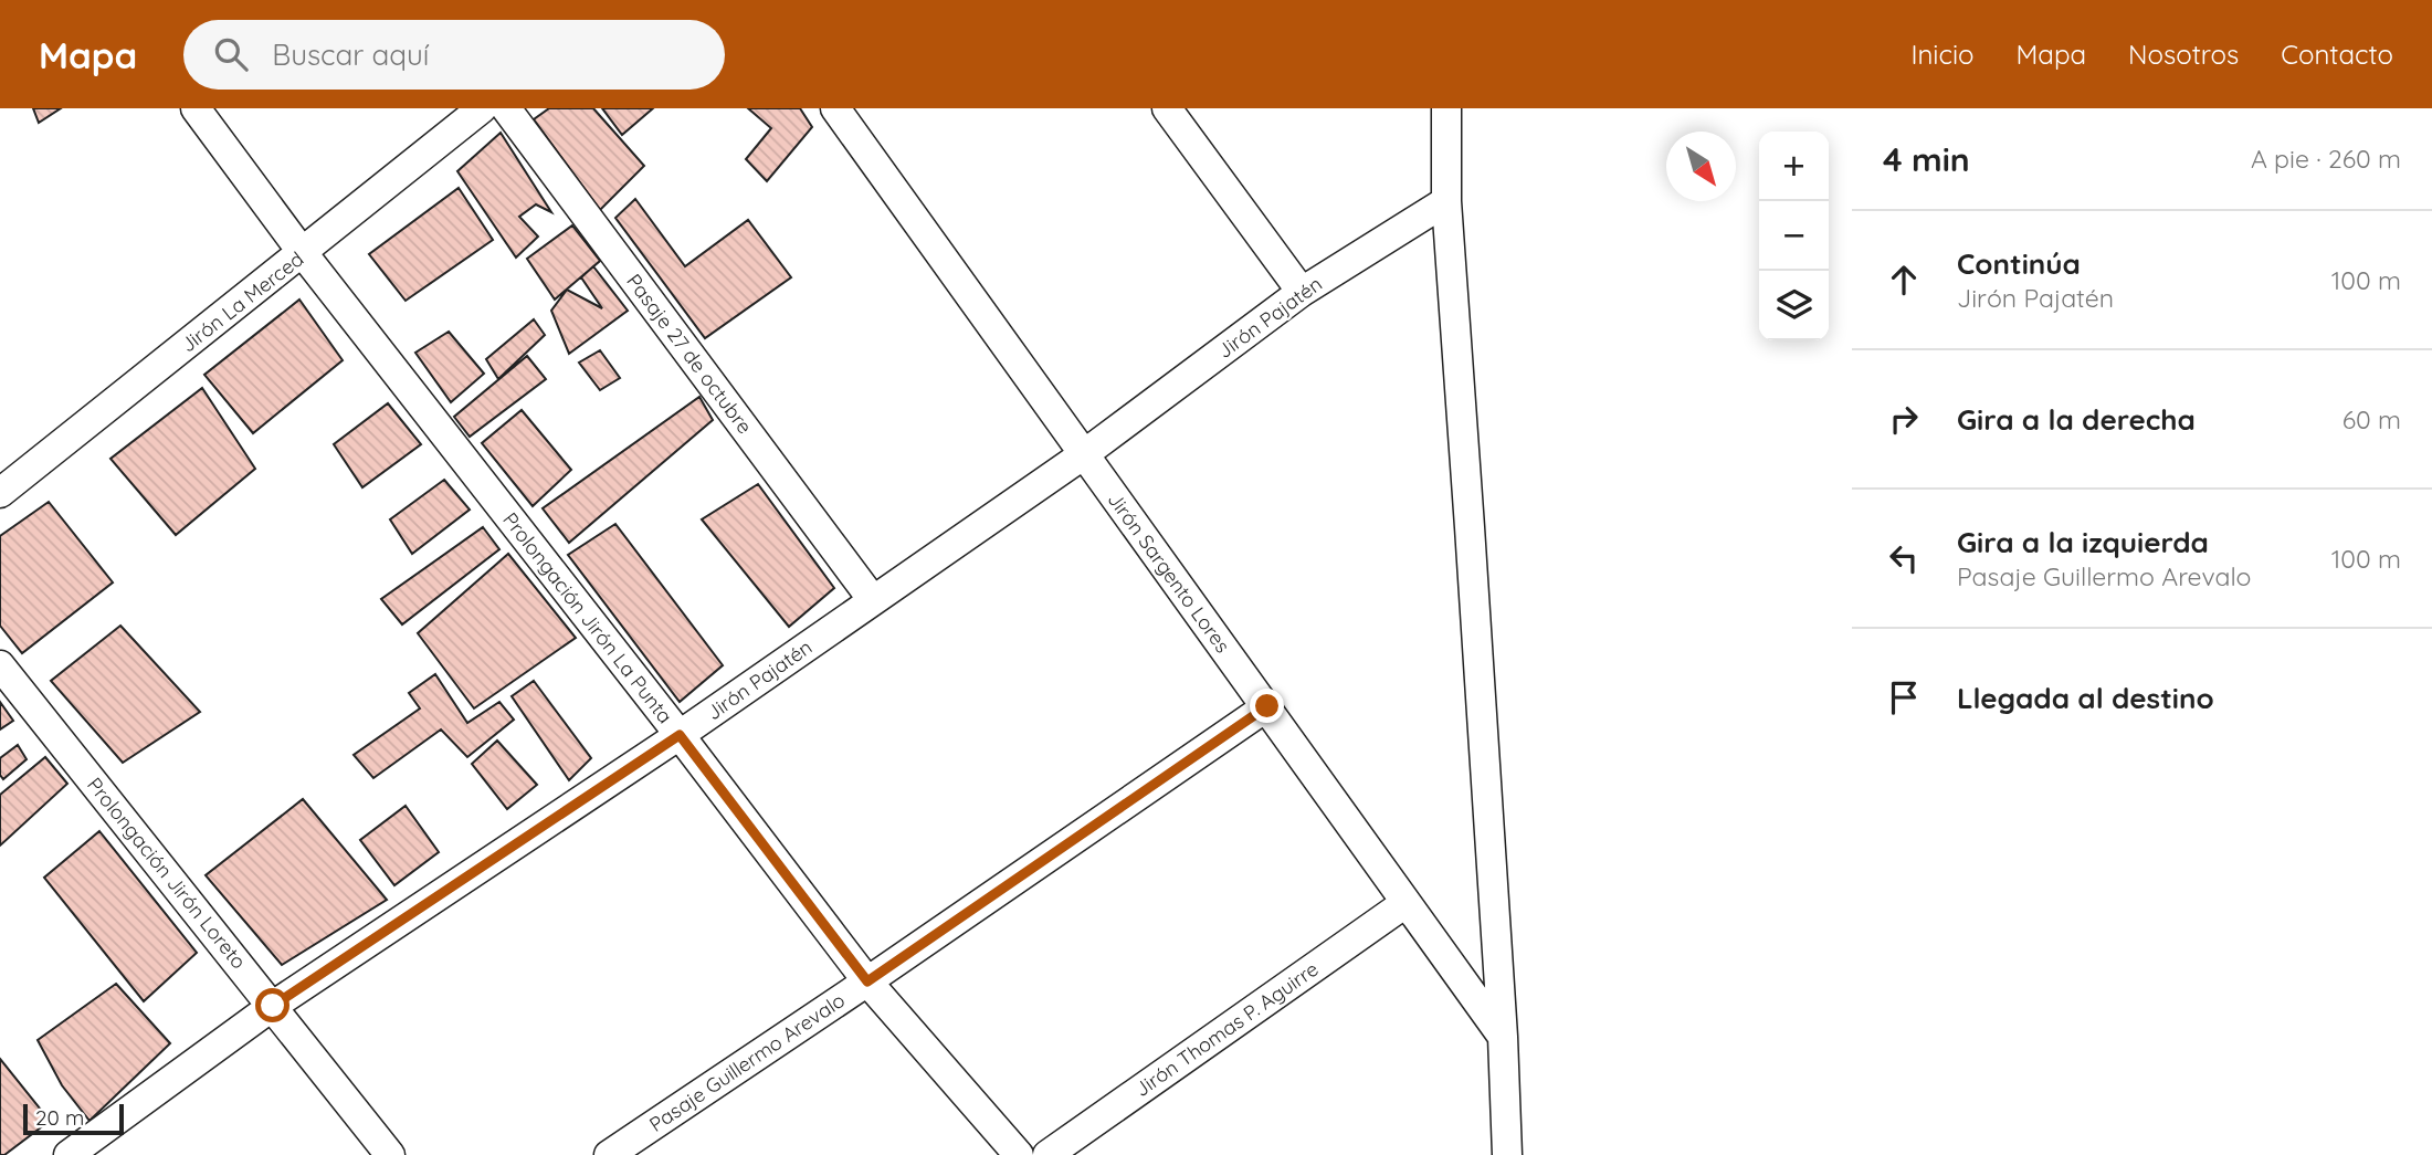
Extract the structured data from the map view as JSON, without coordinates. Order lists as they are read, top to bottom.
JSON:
{
  "streets": {
    "street": [
      "Jirón La Merced",
      "Jirón Pajatén",
      "Pasaje 27 de octubre",
      "Jirón Sargento Lores",
      "Prolongación Jirón La Punta",
      "Prolongación Jirón Loreto",
      "Jirón Thomas P. Aguirre",
      "Pasaje Guillermo Arevalo"
    ]
  },
  "crossings": [
    ["Jirón La Merced", "Prolongación Jirón La Punta"],
    ["Jirón Pajatén", "Pasaje 27 de octubre"],
    ["Jirón Pajatén", "Jirón Sargento Lores"],
    ["Jirón Pajatén", "Prolongación Jirón La Punta"],
    ["Jirón Pajatén", "Prolongación Jirón Loreto"],
    ["Jirón Sargento Lores", "Jirón Thomas P. Aguirre"],
    ["Jirón Sargento Lores", "Pasaje Guillermo Arevalo"],
    ["Prolongación Jirón La Punta", "Pasaje Guillermo Arevalo"]
  ],
  "scale_bar": "20 m",
  "north": "bottom right",
  "page": {
    "header": "Mapa",
    "search": "Buscar aquí",
    "nav": [
      "Inicio",
      "Mapa",
      "Nosotros",
      "Contacto"
    ],
    "heading": ["4 min", "A pie · 260 m"],
    "map_buttons": ["+", "−"],
    "list": [
      ["Continúa", "Jirón Pajatén", "100 m"],
      ["Gira a la derecha", "60 m"],
      ["Gira a la izquierda", "Pasaje Guillermo Arevalo", "100 m"],
      "Llegada al destino"
    ],
    "scale": "20 m"
  }
}
